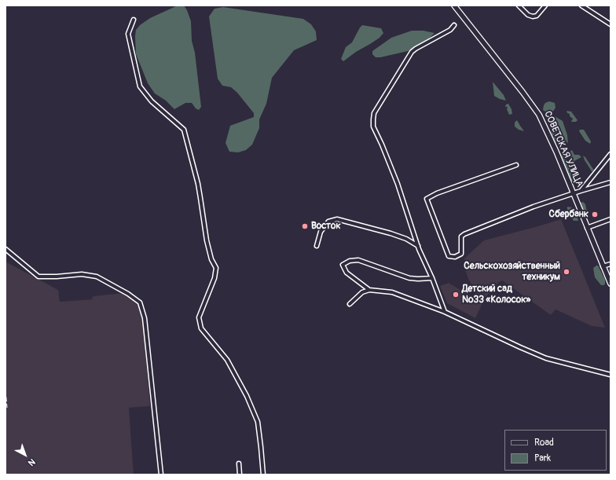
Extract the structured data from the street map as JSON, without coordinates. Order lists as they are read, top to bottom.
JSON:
{
  "streets": {
    "main road": ["СОВЕТСКАЯ УЛИЦА"]
  },
  "places": [
    "Сбербанк",
    "Восток",
    "Сельскохозяйственный техникум",
    "Детский сад №33 «Колосок»"
  ],
  "legend": ["Road", "Park"],
  "north": "bottom right"
}
